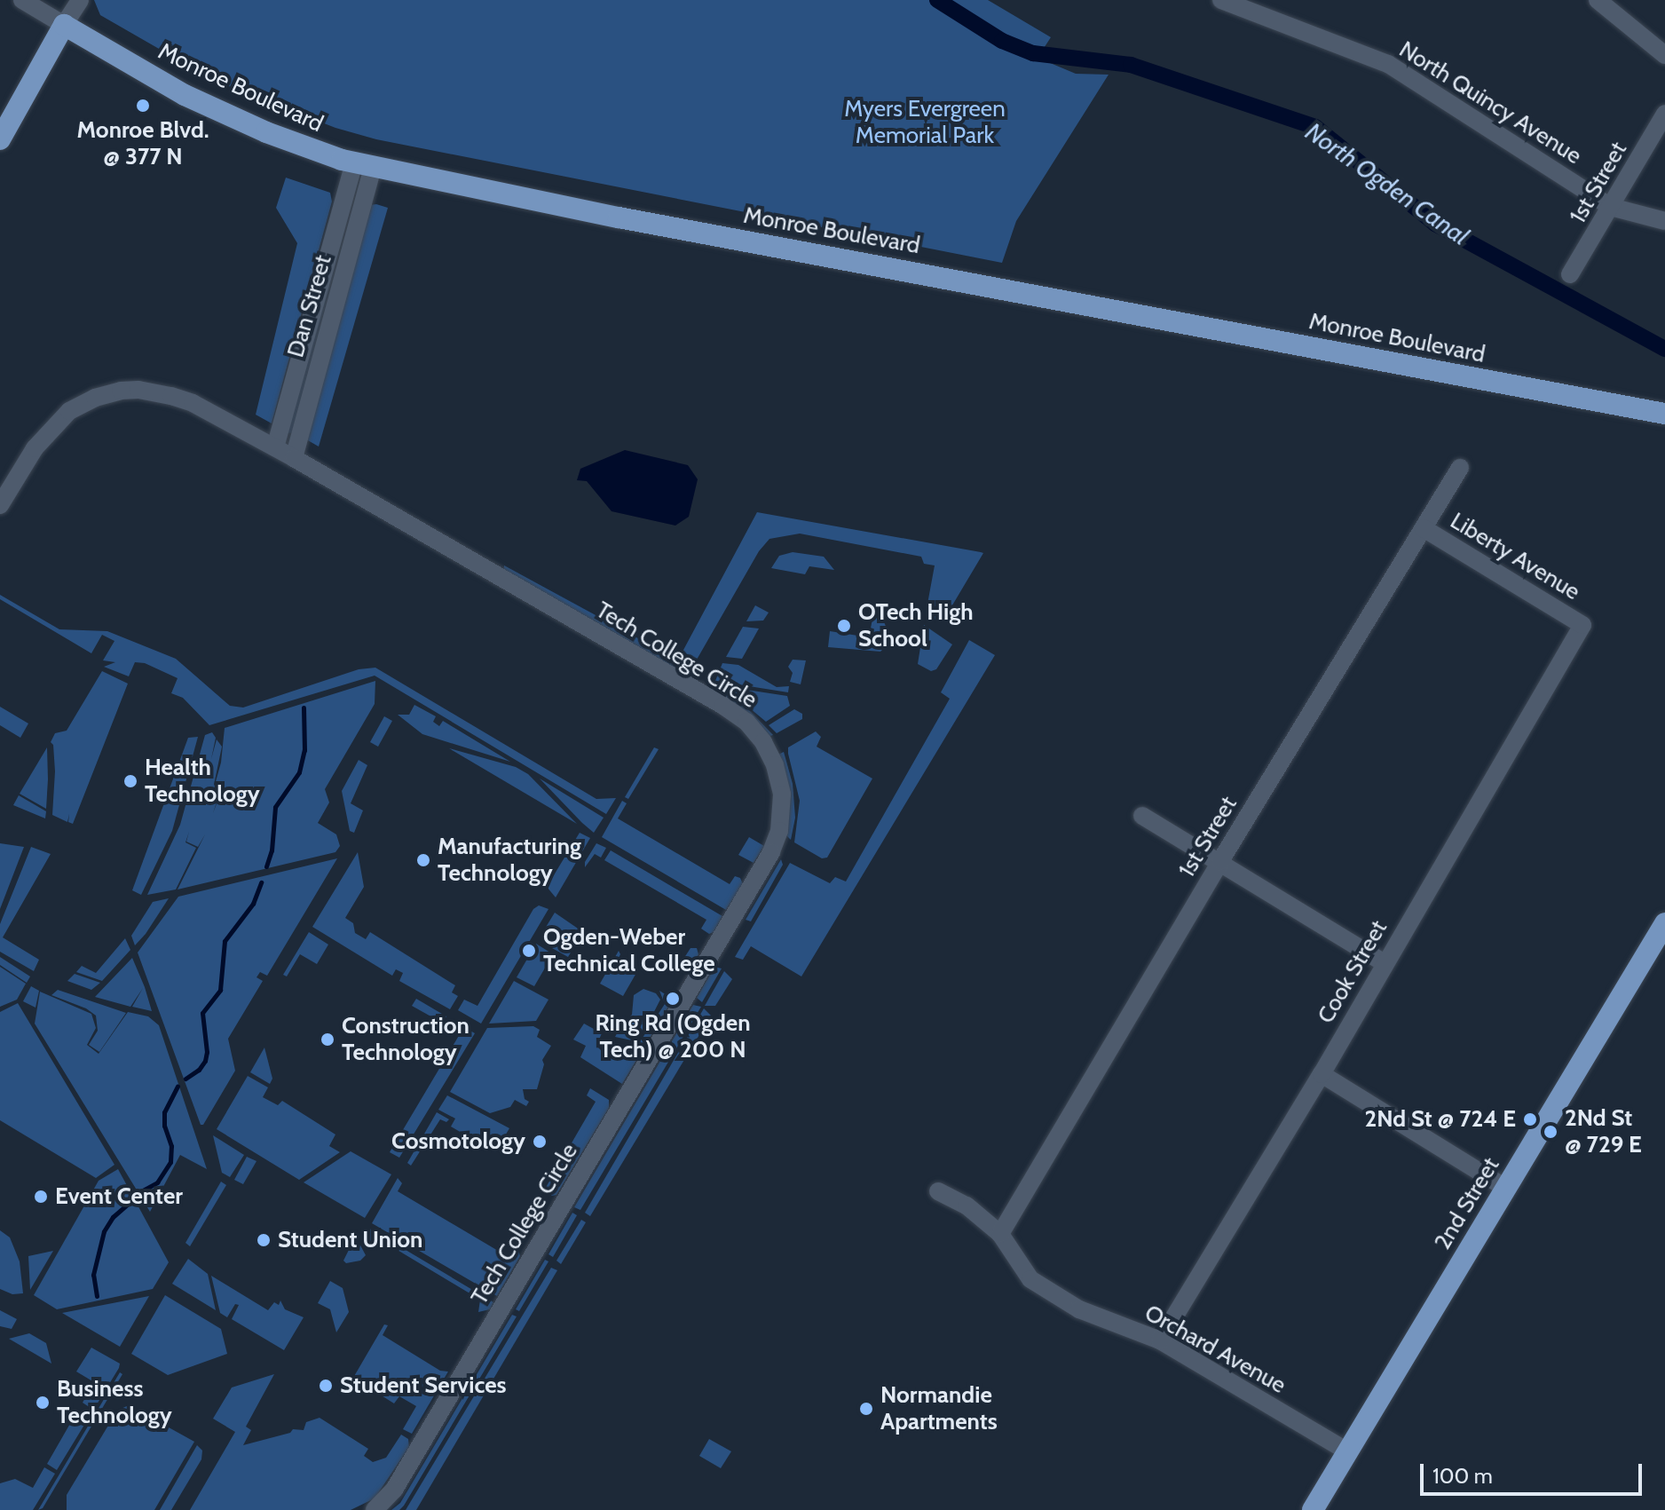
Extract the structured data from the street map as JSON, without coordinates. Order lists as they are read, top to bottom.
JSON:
{
  "streets": {
    "main road": ["Monroe Boulevard", "2nd Street"],
    "street": [
      "North Quincy Avenue",
      "1st Street",
      "Dan Street",
      "Liberty Avenue",
      "Tech College Circle",
      "Cook Street",
      "Orchard Avenue"
    ]
  },
  "crossings": [
    ["Monroe Boulevard", "Dan Street"],
    ["North Quincy Avenue", "1st Street"],
    ["1st Street", "Liberty Avenue"],
    ["1st Street", "Orchard Avenue"],
    ["Dan Street", "Tech College Circle"],
    ["Liberty Avenue", "Cook Street"],
    ["Cook Street", "Orchard Avenue"],
    ["2nd Street", "Orchard Avenue"]
  ],
  "water": ["North Ogden Canal"],
  "parks": ["Myers Evergreen Memorial Park"],
  "places": [
    "Monroe Blvd. @ 377 N",
    "OTech High School",
    "Health Technology",
    "Manufacturing Technology",
    "Ogden-Weber Technical College",
    "Ring Rd (Ogden Tech) @ 200 N",
    "Construction Technology",
    "2Nd St @ 724 E",
    "2Nd St @ 729 E",
    "Cosmotology",
    "Event Center",
    "Student Union",
    "Student Services",
    "Business Technology",
    "Normandie Apartments"
  ],
  "scale_bar": "100 m"
}
